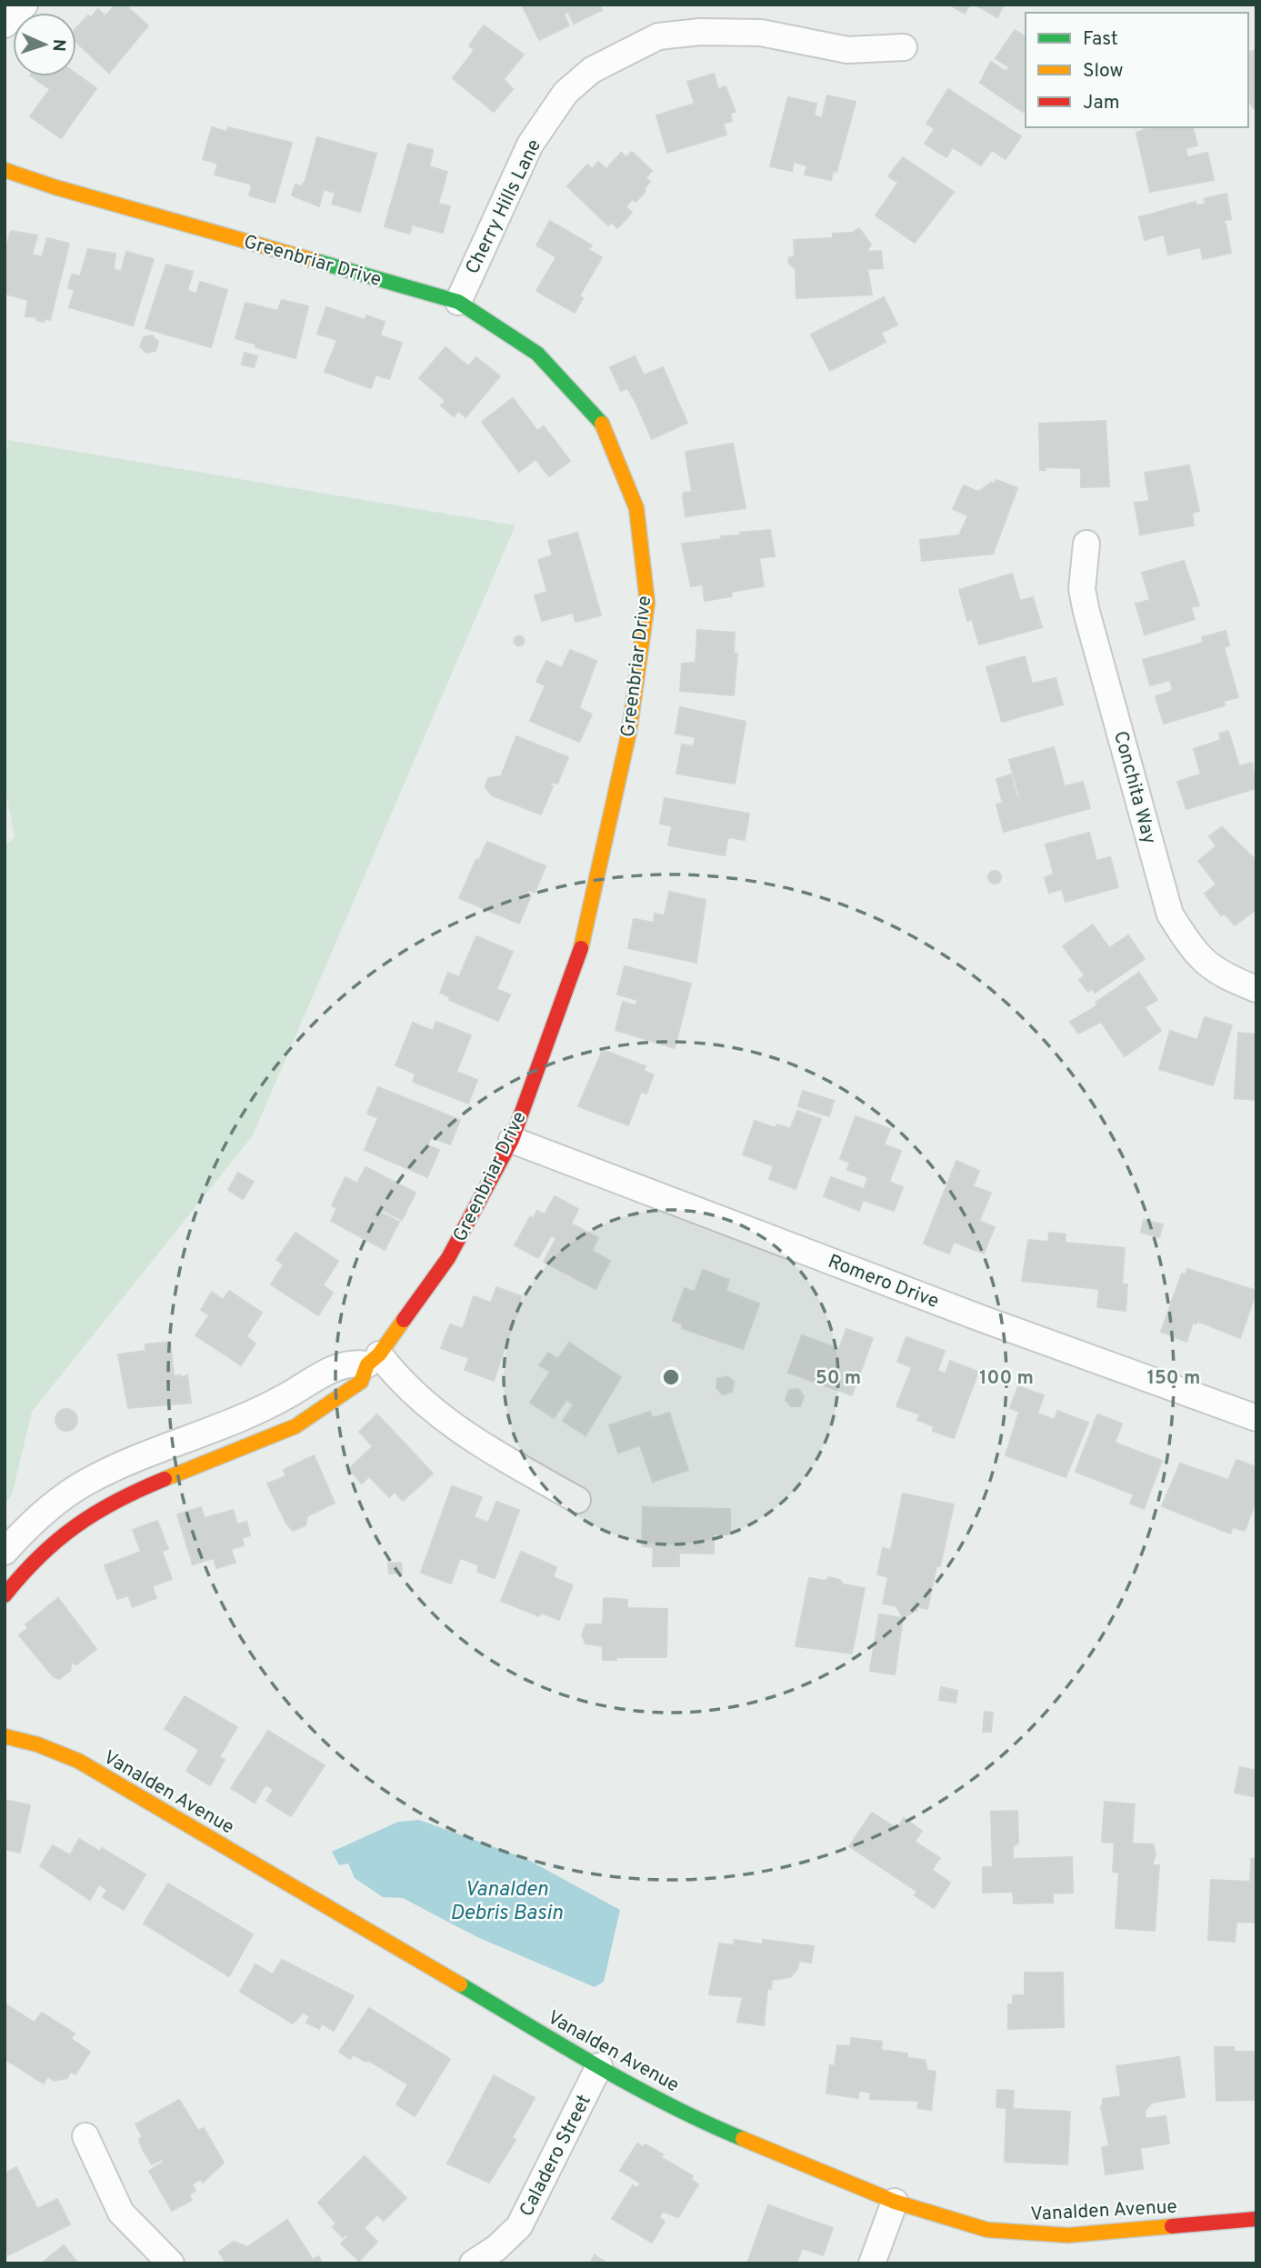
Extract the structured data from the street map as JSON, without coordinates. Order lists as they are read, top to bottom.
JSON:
{
  "streets": {
    "street": [
      "Cherry Hills Lane",
      "Greenbriar Drive",
      "Conchita Way",
      "Romero Drive",
      "Vanalden Avenue",
      "Caladero Street"
    ]
  },
  "crossings": [
    ["Cherry Hills Lane", "Greenbriar Drive"],
    ["Greenbriar Drive", "Romero Drive"],
    ["Vanalden Avenue", "Caladero Street"]
  ],
  "water": ["Vanalden Debris Basin"],
  "legend": ["Fast", "Slow", "Jam"],
  "north": "right",
  "rings": ["50 m", "100 m", "150 m"]
}
